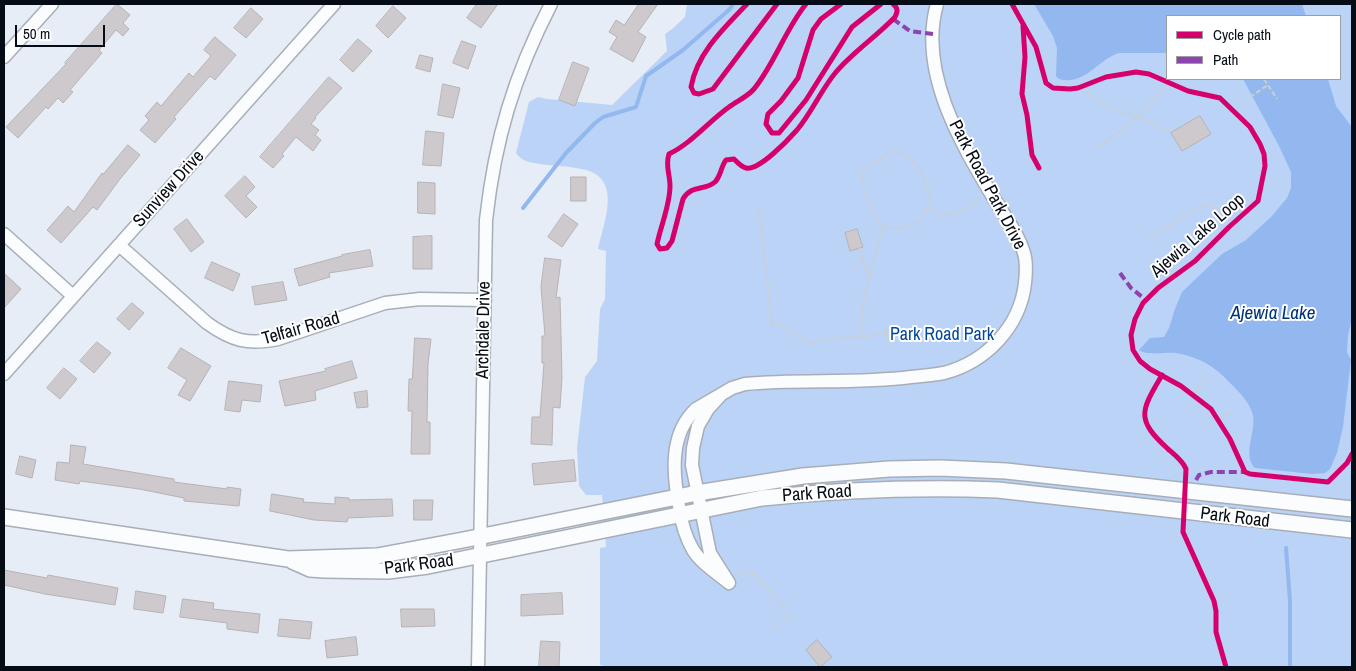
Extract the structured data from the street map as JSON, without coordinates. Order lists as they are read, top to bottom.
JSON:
{
  "streets": {
    "main road": ["Park Road"],
    "street": [
      "Park Road Park Drive",
      "Sunview Drive",
      "Telfair Road",
      "Archdale Drive"
    ],
    "cycle path": ["Ajewia Lake Loop"]
  },
  "crossings": [
    ["Park Road Park Drive", "Park Road"],
    ["Sunview Drive", "Telfair Road"],
    ["Telfair Road", "Archdale Drive"],
    ["Archdale Drive", "Park Road"]
  ],
  "water": ["Ajewia Lake"],
  "parks": ["Park Road Park"],
  "legend": ["Cycle path", "Path"],
  "scale_bar": "50 m"
}
